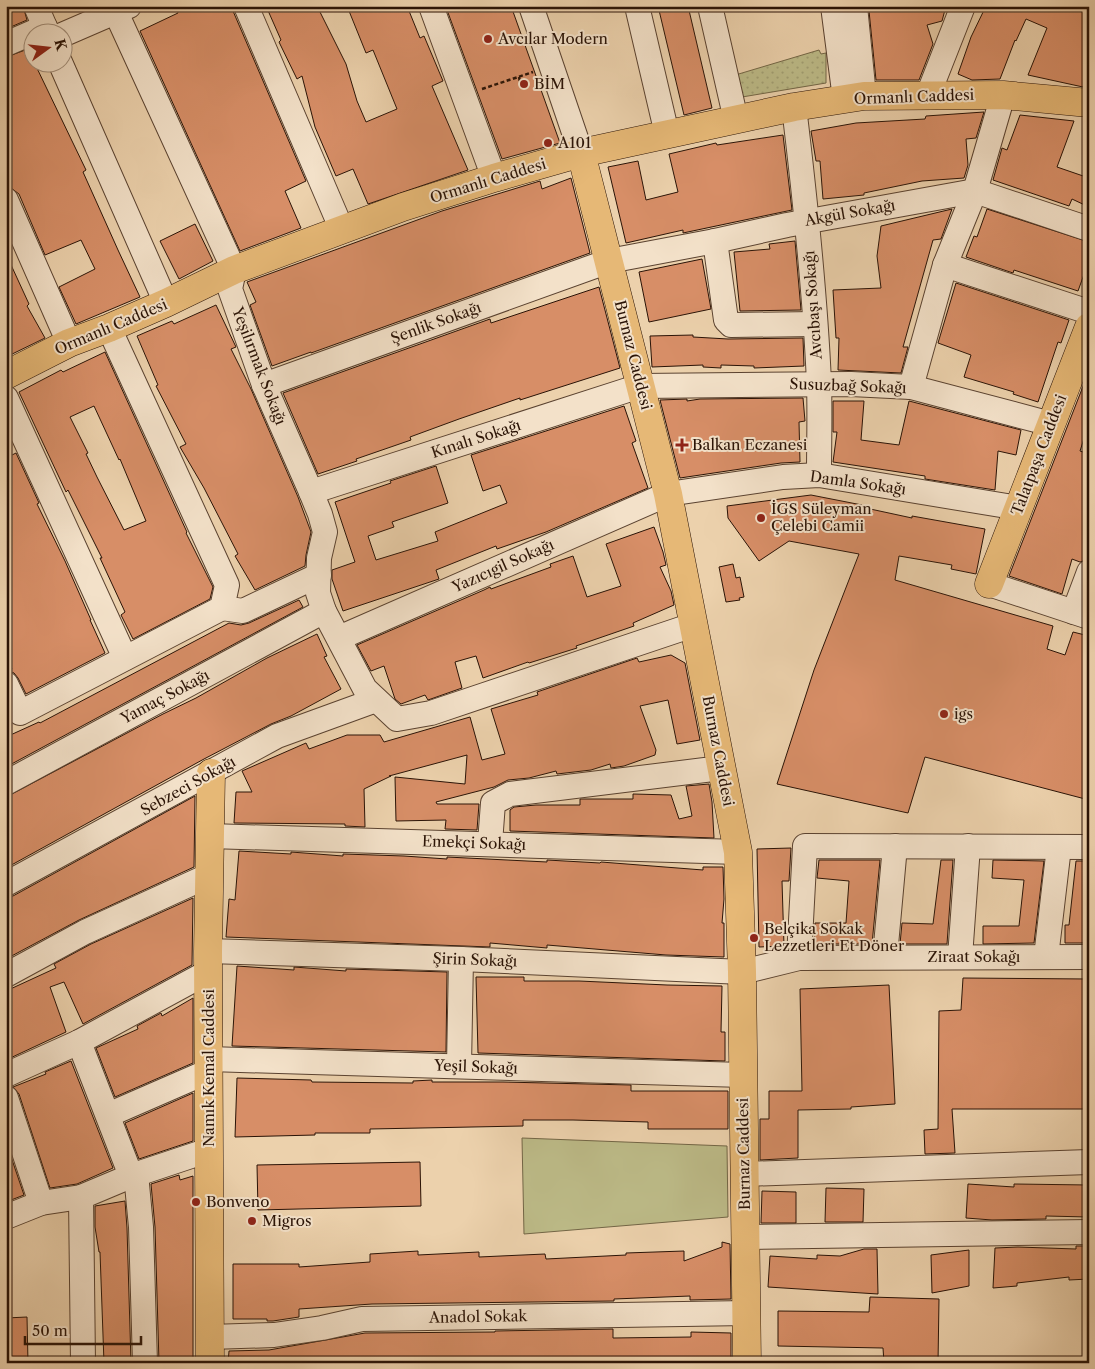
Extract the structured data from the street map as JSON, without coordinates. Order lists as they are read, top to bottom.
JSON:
{
  "streets": {
    "main road": [
      "Ormanlı Caddesi",
      "Burnaz Caddesi",
      "Talatpaşa Caddesi",
      "Namık Kemal Caddesi"
    ],
    "street": [
      "Akgül Sokağı",
      "Avcıbaşı Sokağı",
      "Şenlik Sokağı",
      "Yeşilırmak Sokağı",
      "Susuzbağ Sokağı",
      "Kınalı Sokağı",
      "Damla Sokağı",
      "Yazıcıgil Sokağı",
      "Yamaç Sokağı",
      "Sebzeci Sokağı",
      "Emekçi Sokağı",
      "Ziraat Sokağı",
      "Şirin Sokağı",
      "Yeşil Sokağı",
      "Anadol Sokak"
    ]
  },
  "crossings": [
    ["Ormanlı Caddesi", "Avcıbaşı Sokağı"],
    ["Ormanlı Caddesi", "Burnaz Caddesi"],
    ["Ormanlı Caddesi", "Yeşilırmak Sokağı"],
    ["Akgül Sokağı", "Avcıbaşı Sokağı"],
    ["Akgül Sokağı", "Şenlik Sokağı"],
    ["Akgül Sokağı", "Burnaz Caddesi"],
    ["Avcıbaşı Sokağı", "Susuzbağ Sokağı"],
    ["Avcıbaşı Sokağı", "Damla Sokağı"],
    ["Şenlik Sokağı", "Burnaz Caddesi"],
    ["Şenlik Sokağı", "Yeşilırmak Sokağı"],
    ["Burnaz Caddesi", "Yeşilırmak Sokağı"],
    ["Burnaz Caddesi", "Susuzbağ Sokağı"],
    ["Burnaz Caddesi", "Kınalı Sokağı"],
    ["Burnaz Caddesi", "Damla Sokağı"],
    ["Burnaz Caddesi", "Yazıcıgil Sokağı"],
    ["Burnaz Caddesi", "Emekçi Sokağı"],
    ["Burnaz Caddesi", "Ziraat Sokağı"],
    ["Burnaz Caddesi", "Şirin Sokağı"],
    ["Burnaz Caddesi", "Yeşil Sokağı"],
    ["Burnaz Caddesi", "Anadol Sokak"],
    ["Yeşilırmak Sokağı", "Kınalı Sokağı"],
    ["Yeşilırmak Sokağı", "Yazıcıgil Sokağı"],
    ["Yeşilırmak Sokağı", "Yamaç Sokağı"],
    ["Yeşilırmak Sokağı", "Sebzeci Sokağı"],
    ["Susuzbağ Sokağı", "Kınalı Sokağı"],
    ["Susuzbağ Sokağı", "Talatpaşa Caddesi"],
    ["Talatpaşa Caddesi", "Damla Sokağı"],
    ["Damla Sokağı", "Yazıcıgil Sokağı"],
    ["Sebzeci Sokağı", "Namık Kemal Caddesi"],
    ["Emekçi Sokağı", "Namık Kemal Caddesi"],
    ["Ziraat Sokağı", "Şirin Sokağı"],
    ["Şirin Sokağı", "Namık Kemal Caddesi"],
    ["Yeşil Sokağı", "Namık Kemal Caddesi"],
    ["Namık Kemal Caddesi", "Anadol Sokak"]
  ],
  "places": {
    "other": [
      "Avcılar Modern",
      "BİM",
      "A101",
      "İGS Süleyman Çelebi Camii",
      "igs",
      "Belçika Sokak Lezzetleri Et Döner",
      "Bonveno",
      "Migros"
    ],
    "health": ["Balkan Eczanesi"]
  },
  "scale_bar": "50 m",
  "north": "right"
}
